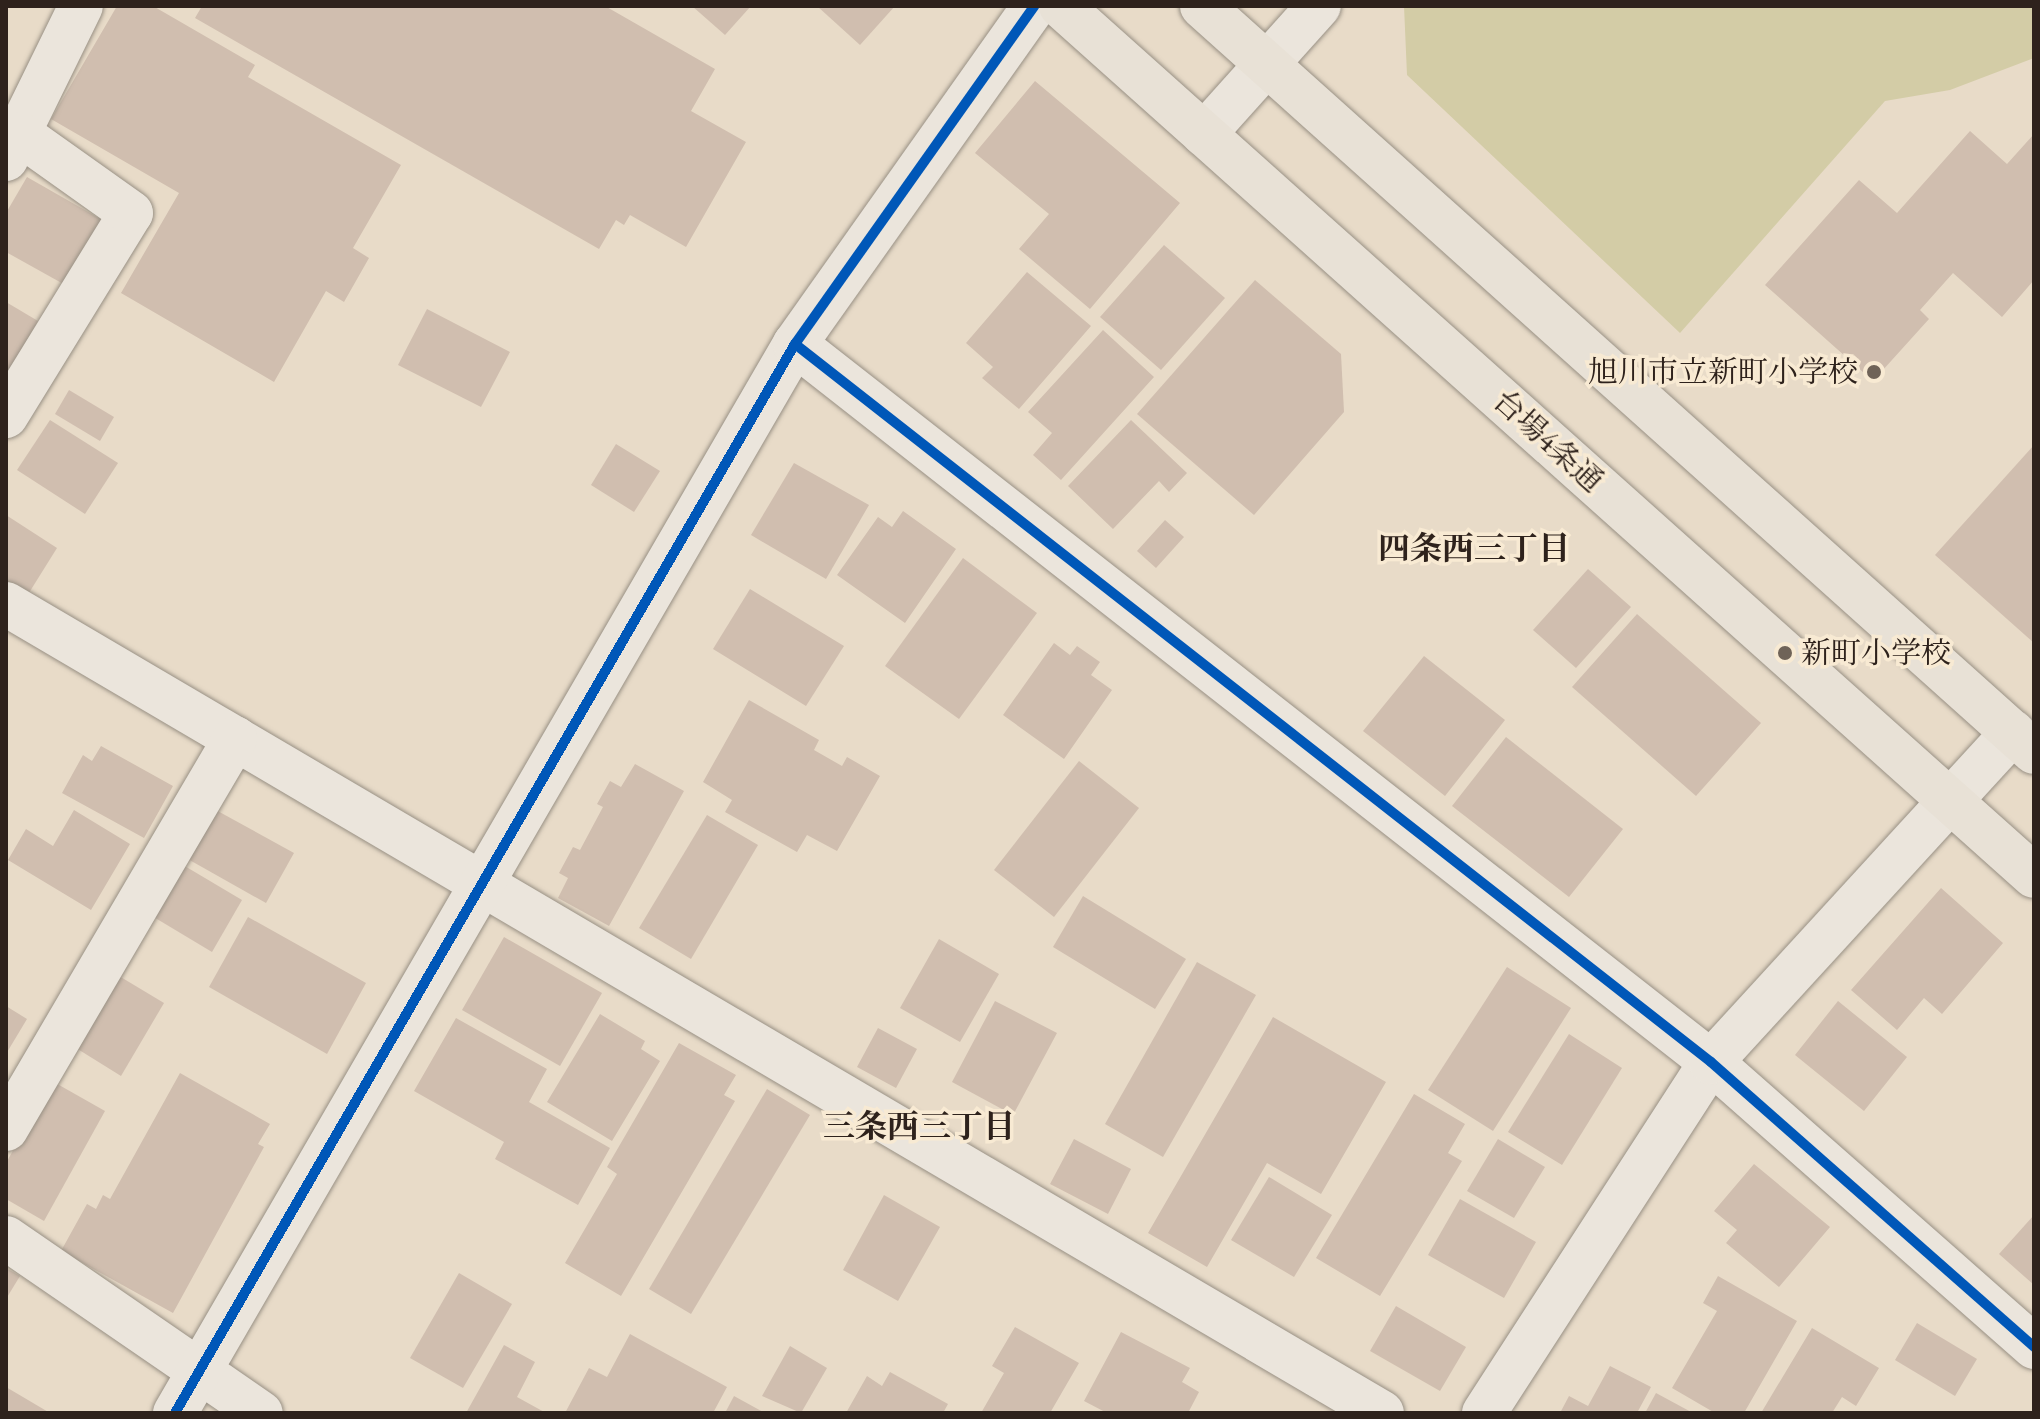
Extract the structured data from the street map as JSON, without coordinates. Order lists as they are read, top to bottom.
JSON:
{
  "streets": {
    "highway": ["台場4条通"]
  },
  "districts": ["四条西三丁目", "三条西三丁目"],
  "places": ["旭川市立新町小学校", "新町小学校"]
}
